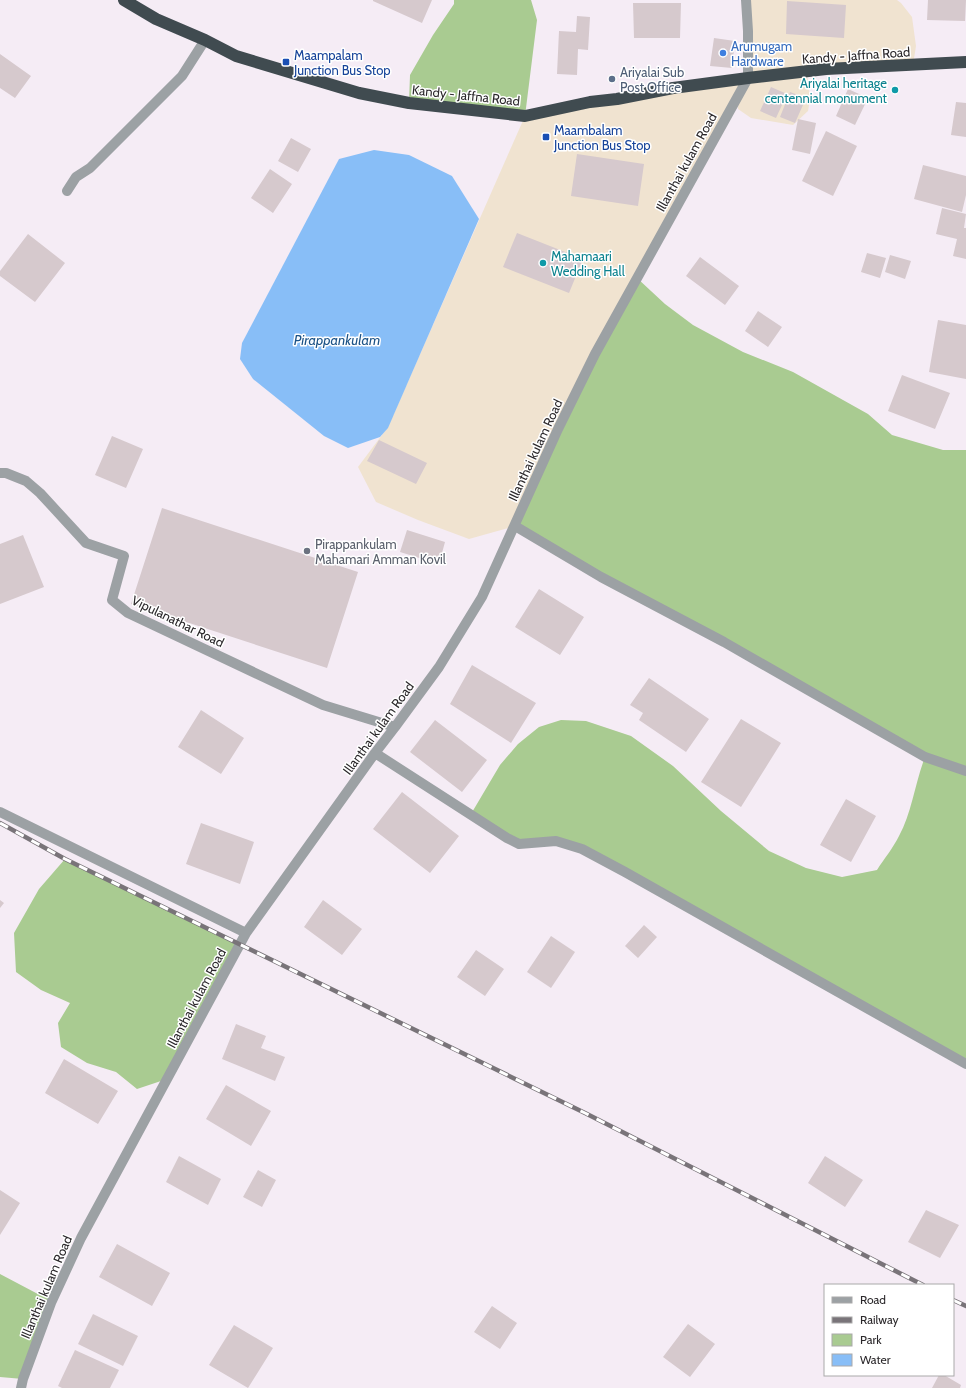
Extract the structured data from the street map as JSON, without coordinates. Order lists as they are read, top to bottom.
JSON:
{
  "streets": {
    "highway": ["Kandy - Jaffna Road"],
    "street": ["Illanthai kulam Road", "Vipulanathar Road"]
  },
  "crossings": [
    ["Kandy - Jaffna Road", "Illanthai kulam Road"],
    ["Illanthai kulam Road", "Vipulanathar Road"]
  ],
  "water": ["Pirappankulam"],
  "places": {
    "other": [
      "Arumugam Hardware",
      "Ariyalai Sub Post Office",
      "Ariyalai heritage centennial monument",
      "Mahamaari Wedding Hall",
      "Pirappankulam Mahamari Amman Kovil"
    ],
    "transit": ["Maampalam Junction Bus Stop", "Maambalam Junction Bus Stop"]
  },
  "legend": [
    "Road",
    "Railway",
    "Park",
    "Water"
  ]
}
